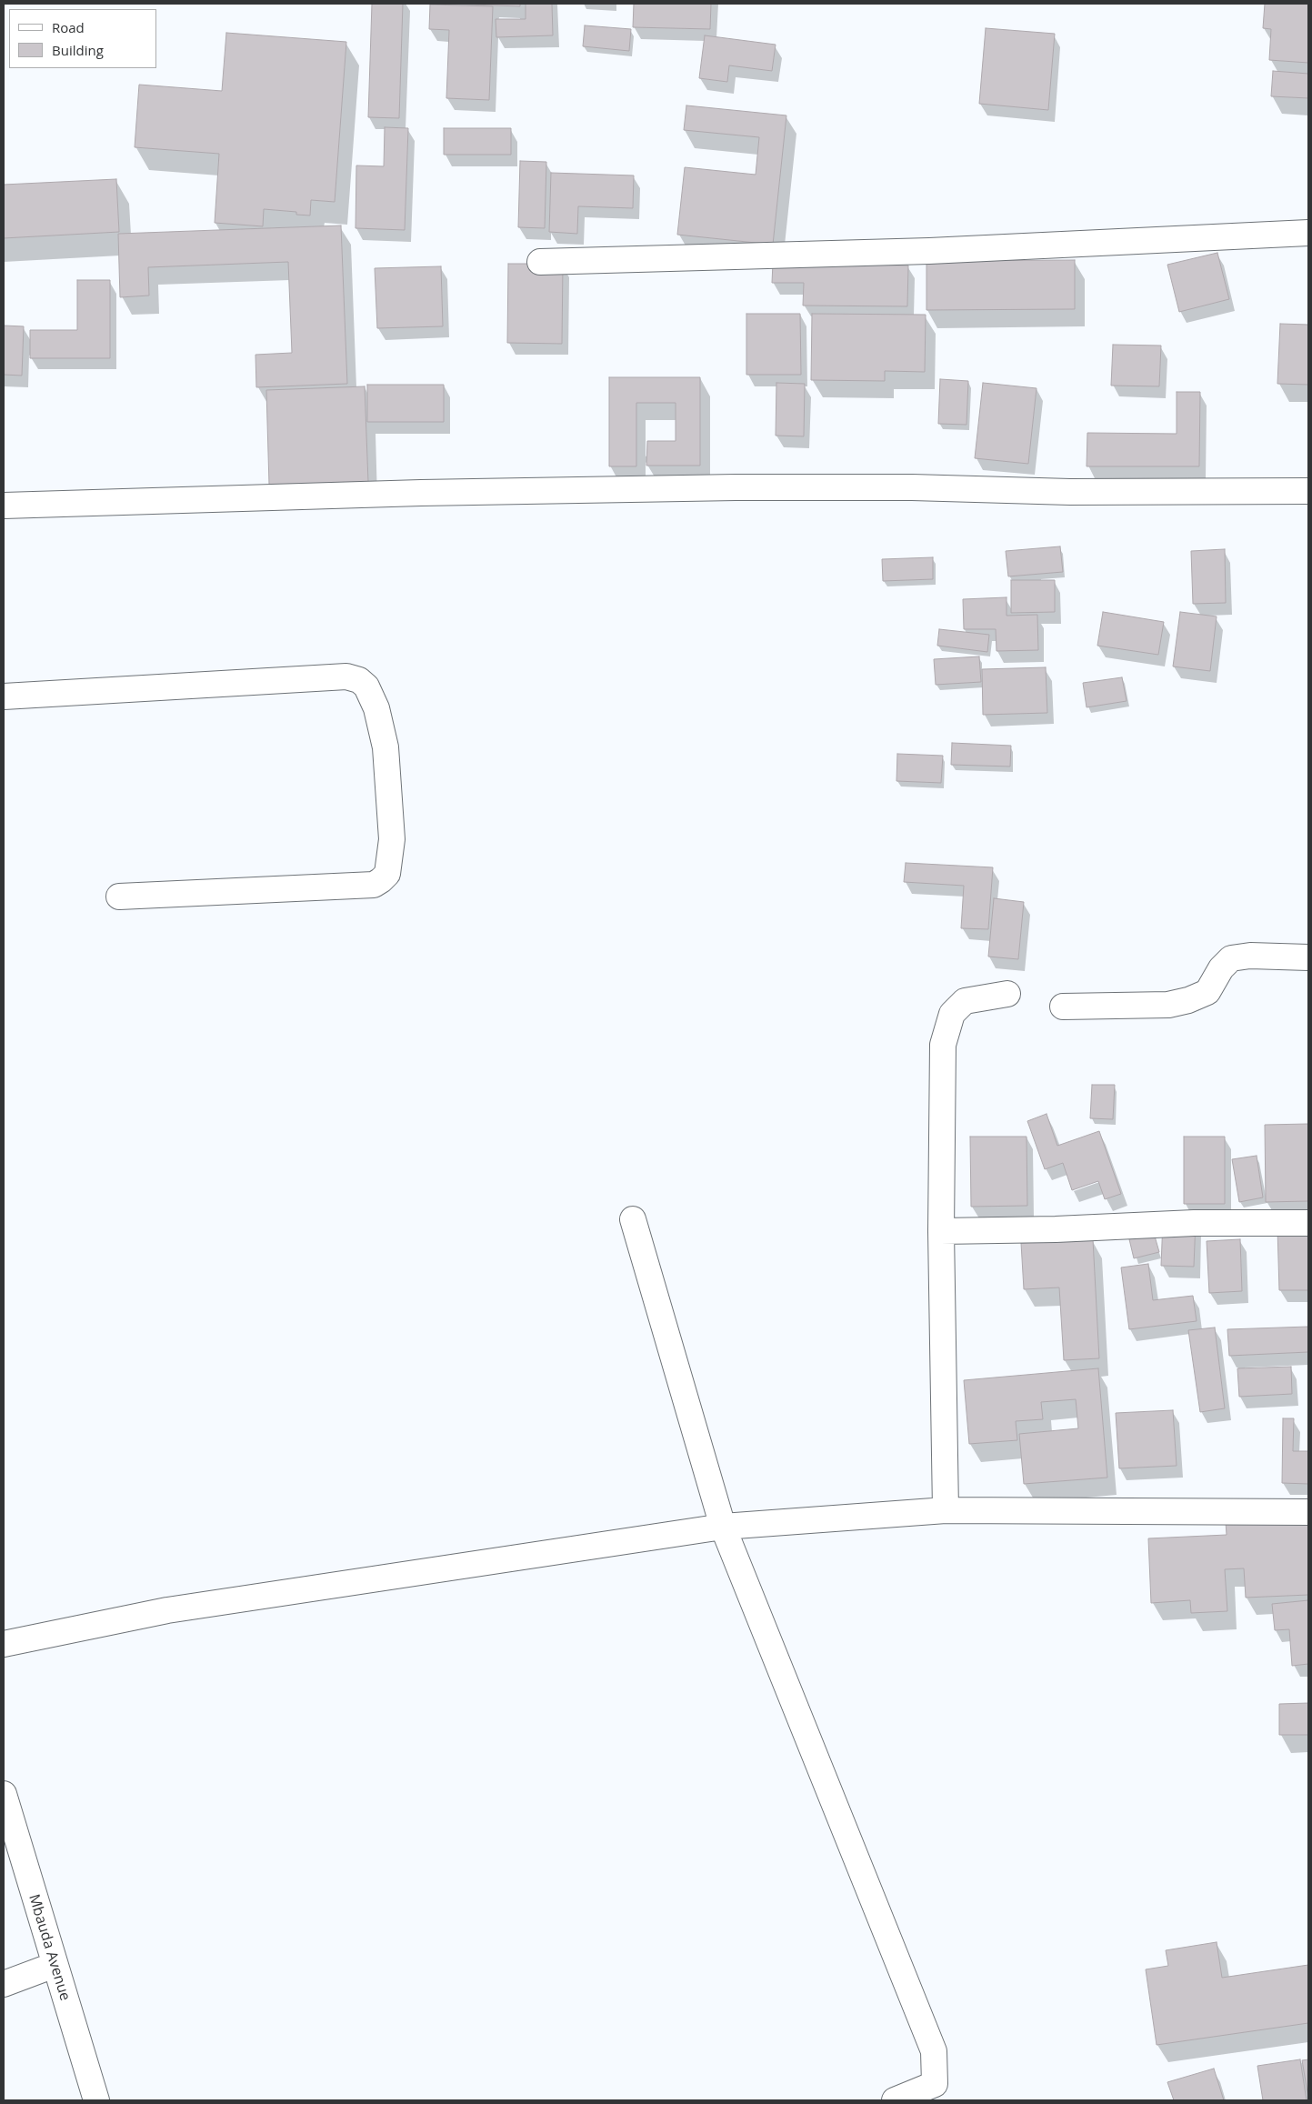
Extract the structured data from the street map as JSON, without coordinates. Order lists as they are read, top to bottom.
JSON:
{
  "streets": {
    "street": ["Mbauda Avenue"]
  },
  "legend": ["Road", "Building"]
}
